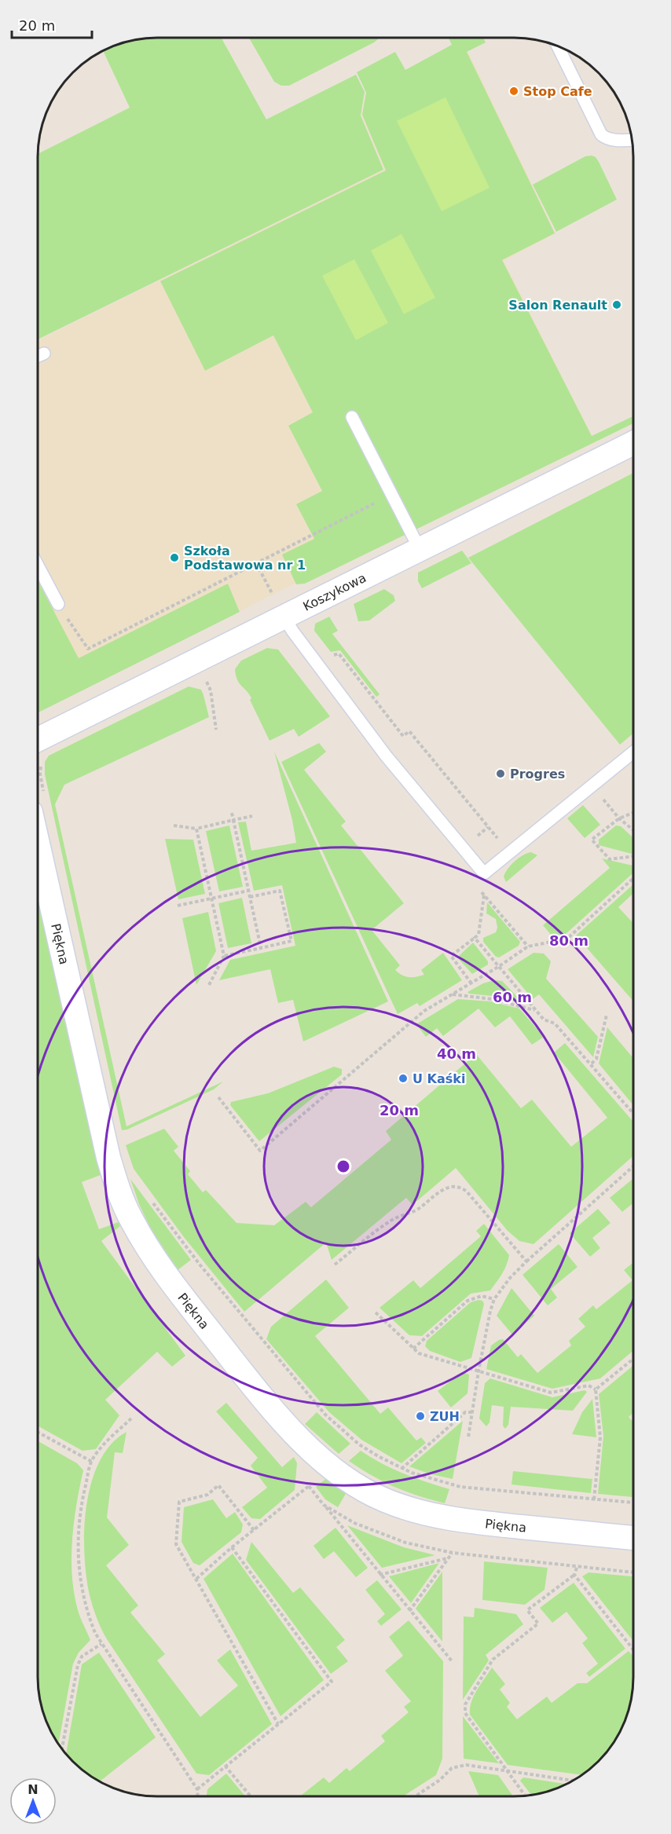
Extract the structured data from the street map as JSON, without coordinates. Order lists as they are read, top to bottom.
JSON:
{
  "streets": {
    "street": ["Koszykowa", "Piękna"]
  },
  "places": [
    "Stop Cafe",
    "Salon Renault",
    "Szkoła Podstawowa nr 1",
    "Progres",
    "U Kaśki",
    "ZUH"
  ],
  "scale_bar": "20 m",
  "north": "top",
  "rings": [
    "80 m",
    "60 m",
    "40 m",
    "20 m"
  ]
}
